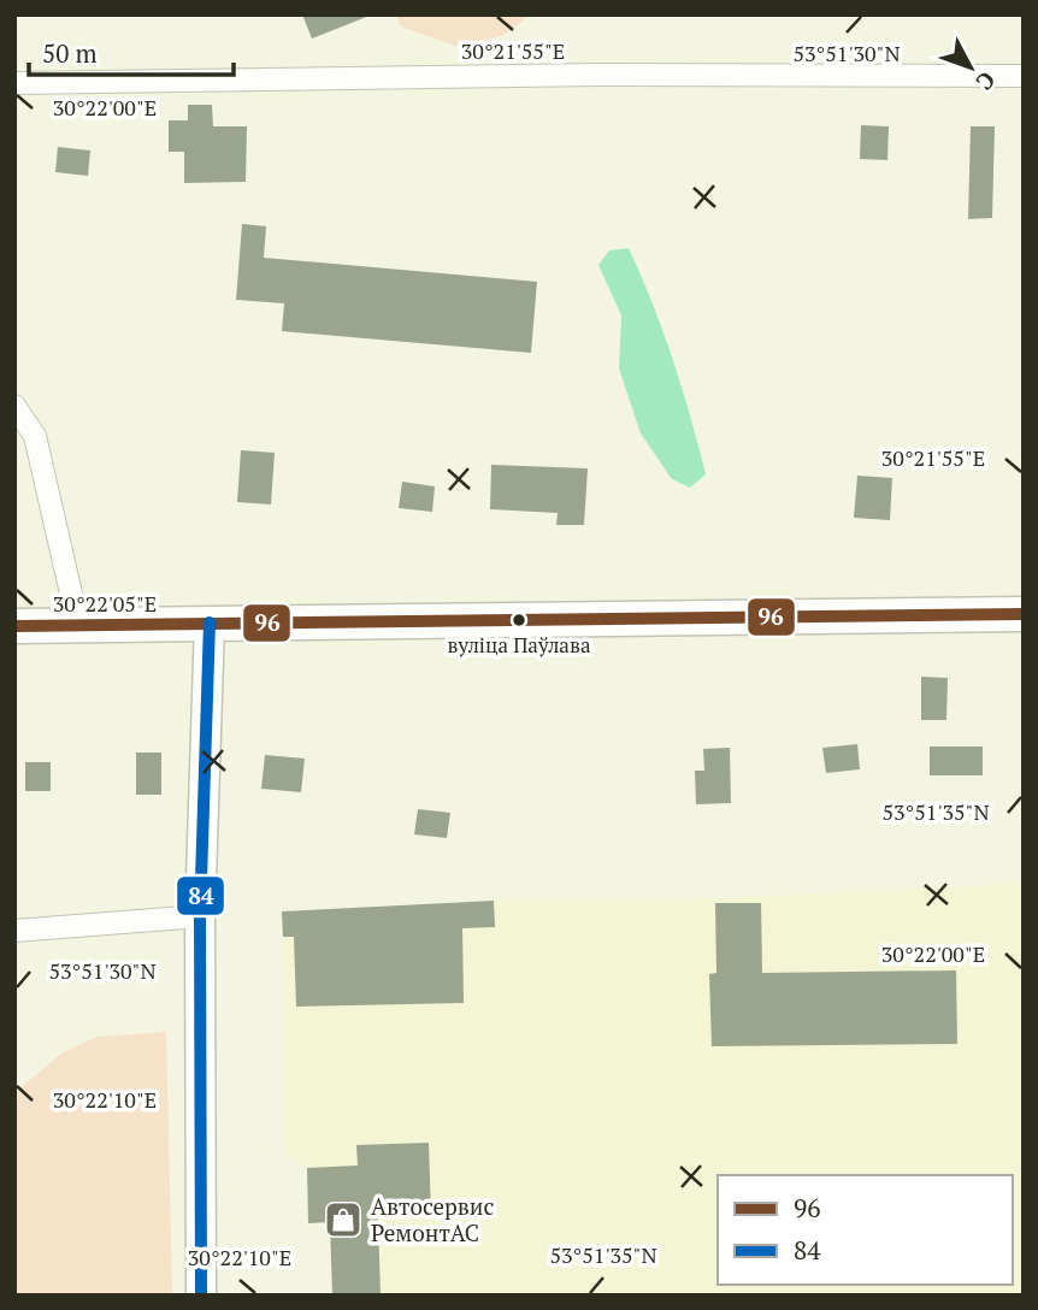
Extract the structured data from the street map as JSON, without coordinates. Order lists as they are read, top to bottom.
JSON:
{
  "places": {
    "other": ["вуліца Паўлава"],
    "shop": ["Автосервис РемонтАС"]
  },
  "lines": ["transit line 96", "transit line 84"],
  "legend": ["96", "84"],
  "scale_bar": "50 m",
  "north": "bottom right",
  "coordinates": [
    "30°21'55\"E",
    "53°51'30\"N",
    "30°22'00\"E",
    "30°22'05\"E",
    "53°51'35\"N",
    "30°22'10\"E"
  ]
}
